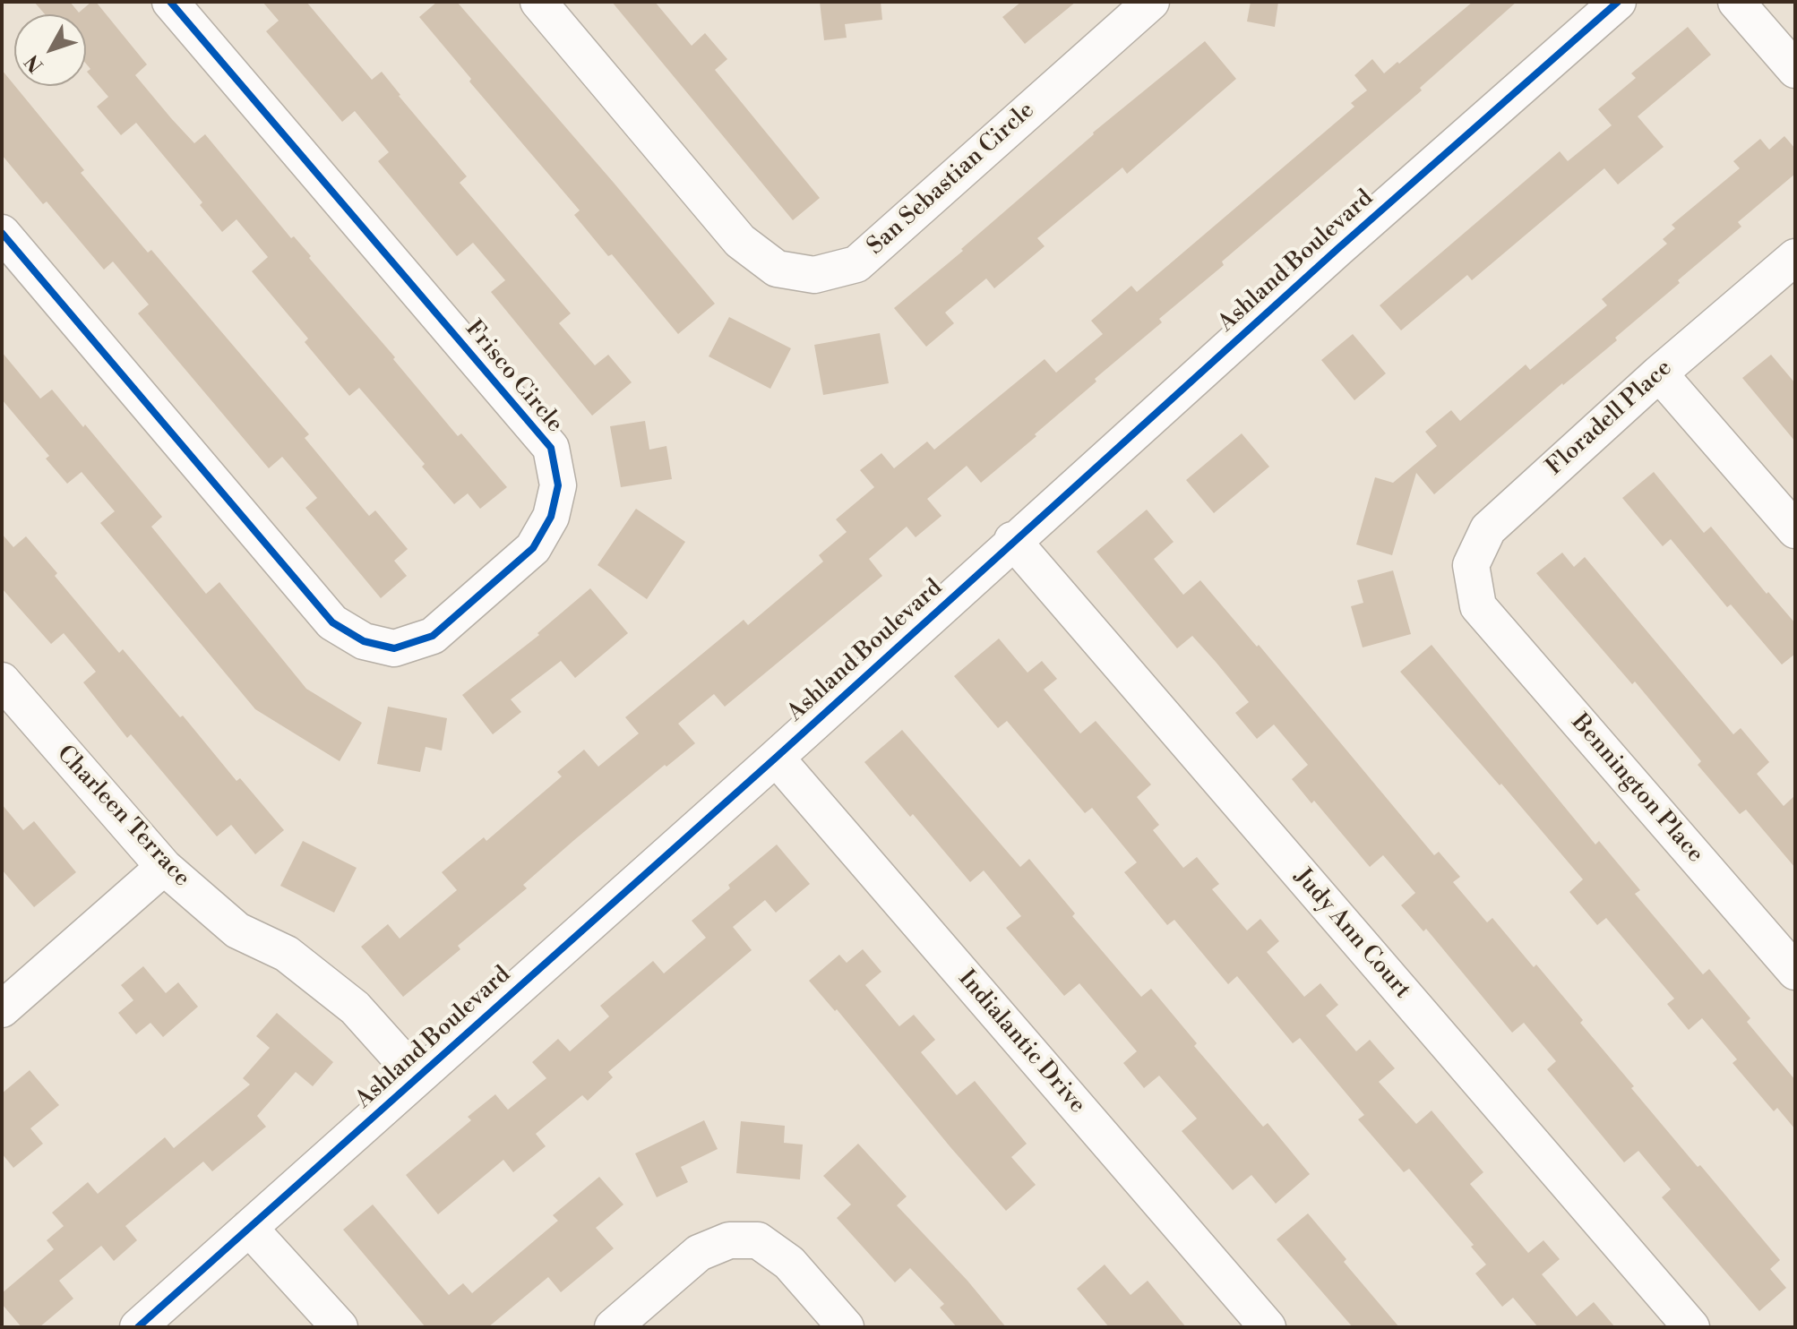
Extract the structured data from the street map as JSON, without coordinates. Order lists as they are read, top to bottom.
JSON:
{
  "streets": {
    "street": [
      "San Sebastian Circle",
      "Ashland Boulevard",
      "Frisco Circle",
      "Floradell Place",
      "Bennington Place",
      "Charleen Terrace",
      "Judy Ann Court",
      "Indialantic Drive"
    ]
  },
  "crossings": [
    ["Ashland Boulevard", "Charleen Terrace"],
    ["Ashland Boulevard", "Judy Ann Court"],
    ["Ashland Boulevard", "Indialantic Drive"],
    ["Floradell Place", "Bennington Place"]
  ],
  "north": "bottom left"
}
